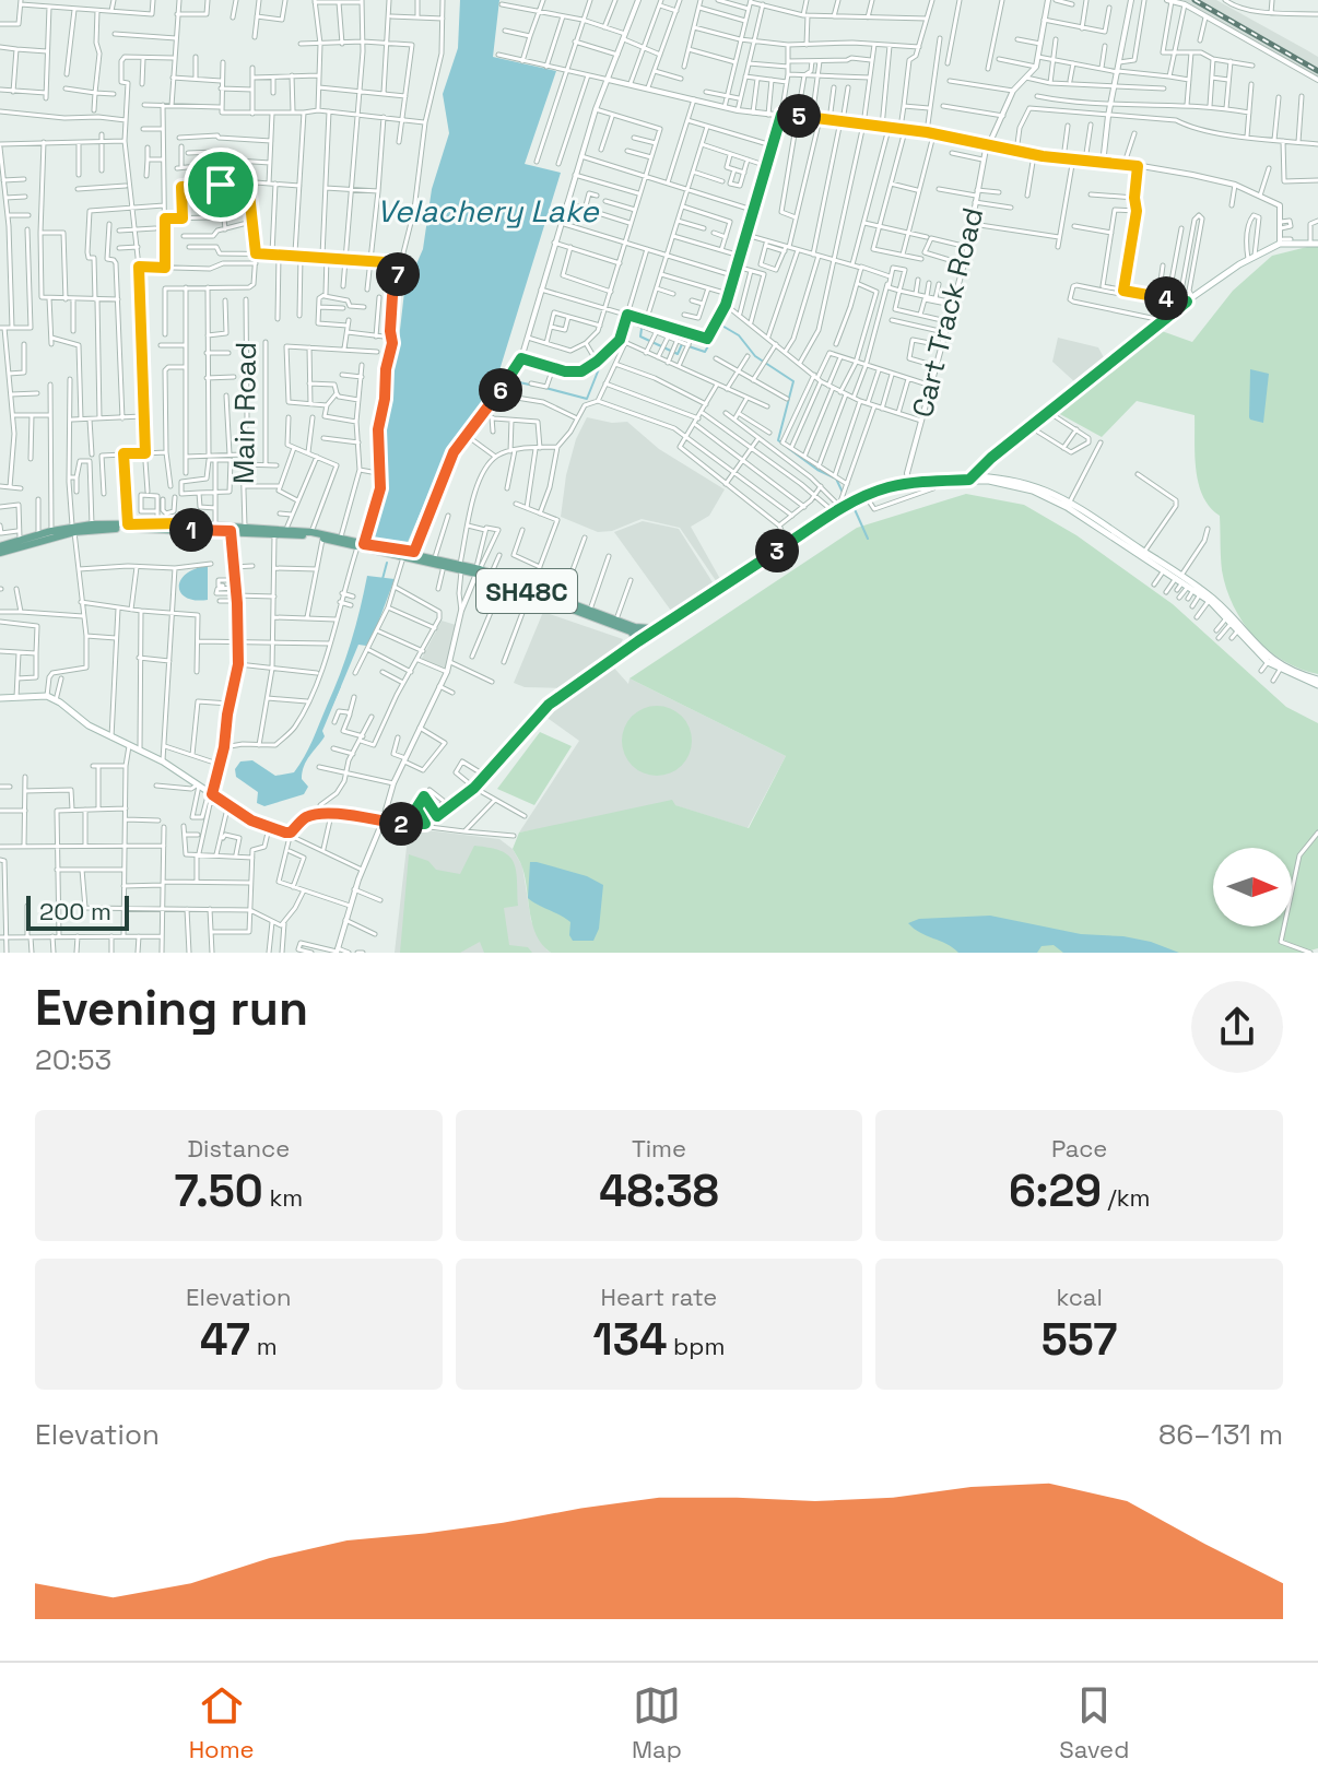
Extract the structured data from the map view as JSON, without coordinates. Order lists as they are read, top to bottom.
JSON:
{
  "streets": {
    "main road": ["SH48C"],
    "street": ["Cart Track Road", "Main Road"]
  },
  "crossings": [
    ["Main Road", "SH48C"]
  ],
  "water": ["Velachery Lake"],
  "scale_bar": "200 m",
  "north": "right",
  "page": {
    "pins": [
      "5",
      "7",
      "4",
      "6",
      "1",
      "3",
      "2"
    ],
    "scale": "200 m",
    "heading": ["Evening run", "20:53"],
    "stats": [
      ["Distance", "7.50 km"],
      ["Time", "48:38"],
      ["Pace", "6:29 /km"],
      ["Elevation", "47 m"],
      ["Heart rate", "134 bpm"],
      ["kcal", "557"]
    ],
    "chart": ["Elevation", "86–131 m"],
    "tabs": ["Home", "Map", "Saved"]
  }
}
